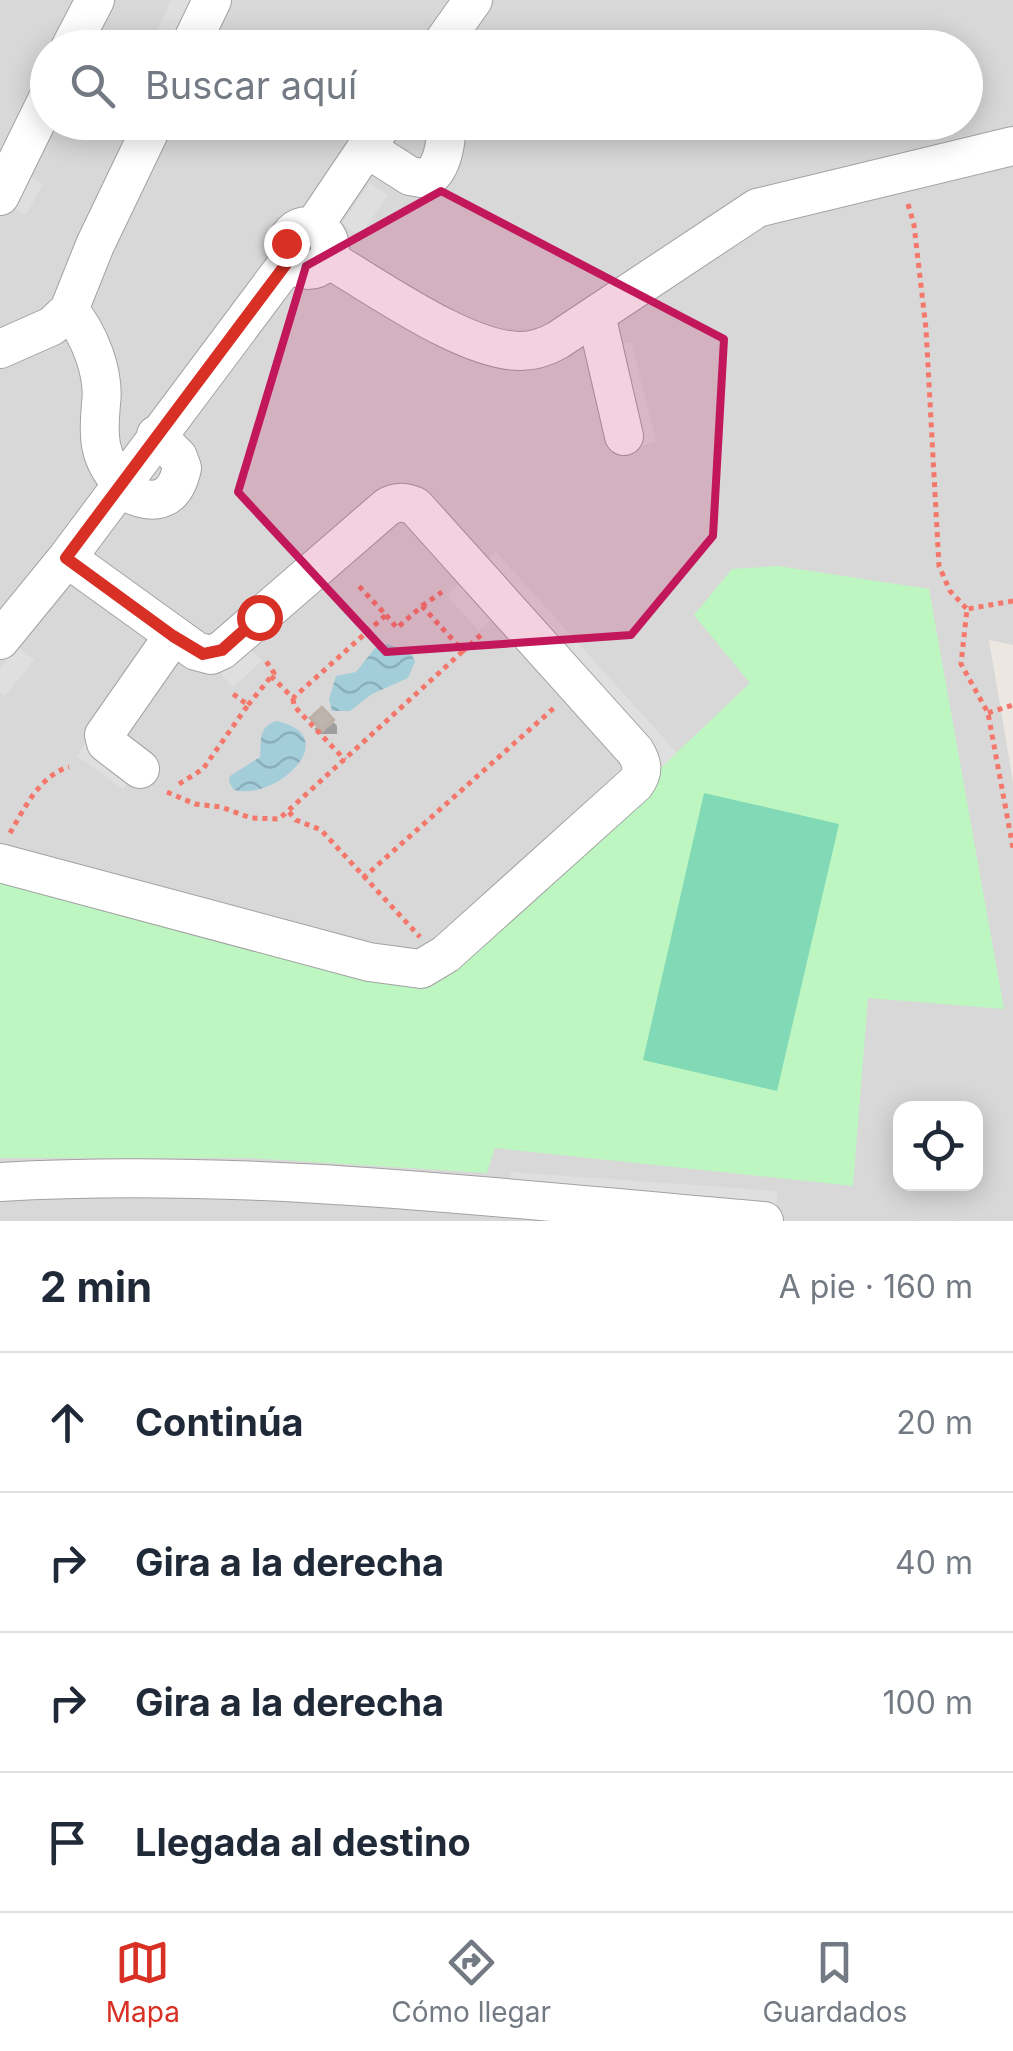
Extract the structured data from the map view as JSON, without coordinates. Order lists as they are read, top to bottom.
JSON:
{
  "page": {
    "search": "Buscar aquí",
    "heading": ["2 min", "A pie · 160 m"],
    "list": [
      ["Continúa", "20 m"],
      ["Gira a la derecha", "40 m"],
      ["Gira a la derecha", "100 m"],
      "Llegada al destino"
    ],
    "nav": ["Mapa", "Cómo llegar", "Guardados"]
  }
}
